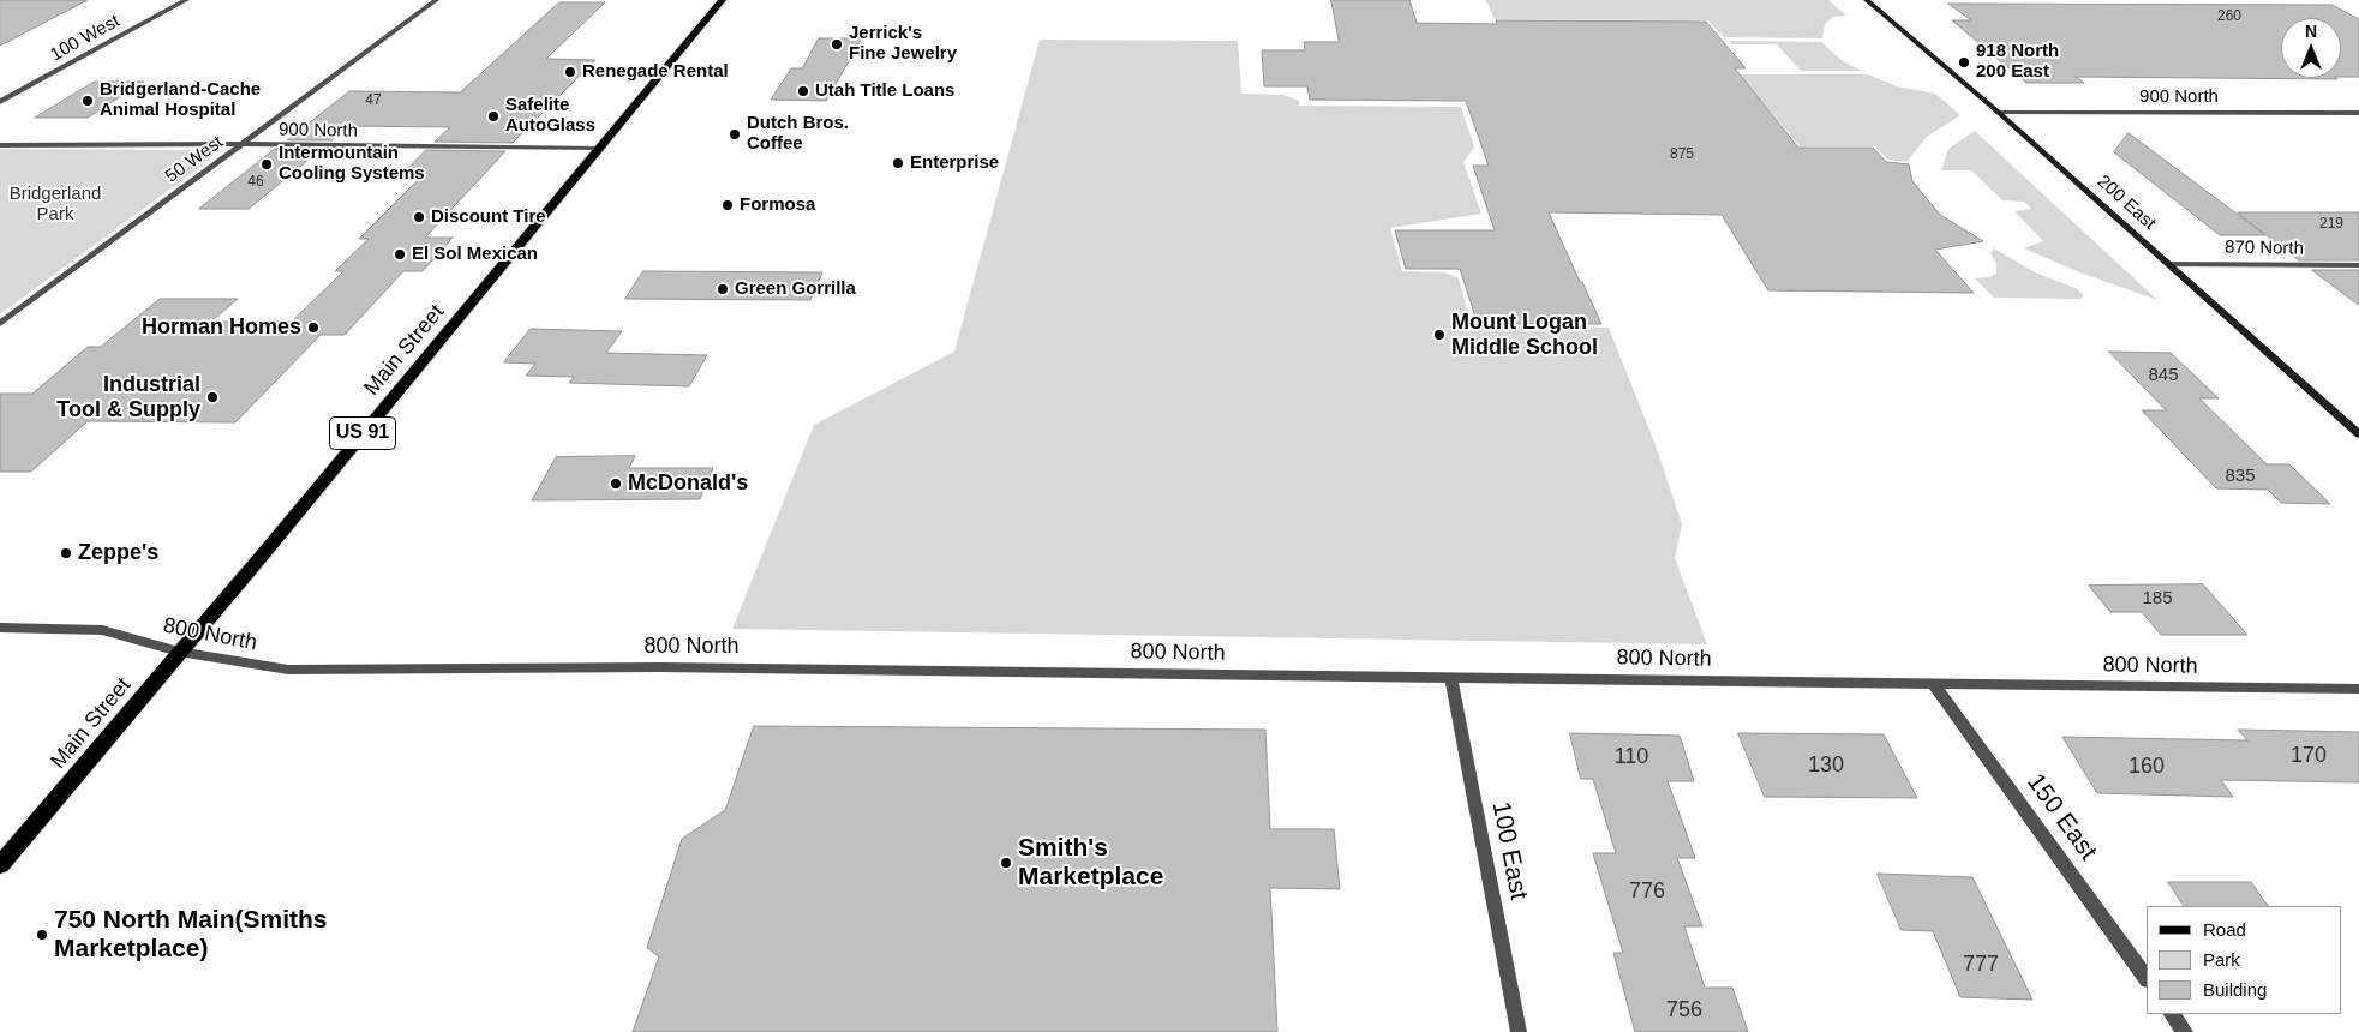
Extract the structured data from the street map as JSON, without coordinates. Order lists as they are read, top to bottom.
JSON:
{
  "streets": {
    "main road": ["200 East", "Main Street", "US 91"],
    "street": [
      "100 West",
      "900 North",
      "50 West",
      "870 North",
      "800 North",
      "150 East",
      "100 East"
    ]
  },
  "crossings": [
    ["900 North", "50 West"],
    ["900 North", "200 East"],
    ["900 North", "Main Street"],
    ["200 East", "870 North"],
    ["Main Street", "800 North"],
    ["800 North", "150 East"],
    ["800 North", "100 East"]
  ],
  "parks": ["Bridgerland Park"],
  "places": [
    "Jerrick's Fine Jewelry",
    "918 North 200 East",
    "Renegade Rental",
    "Utah Title Loans",
    "Bridgerland-Cache Animal Hospital",
    "Safelite AutoGlass",
    "Dutch Bros. Coffee",
    "Enterprise",
    "Intermountain Cooling Systems",
    "Formosa",
    "Discount Tire",
    "El Sol Mexican",
    "Green Gorrilla",
    "Horman Homes",
    "Mount Logan Middle School",
    "Industrial Tool & Supply",
    "McDonald's",
    "Zeppe's",
    "Smith's Marketplace",
    "750 North Main(Smiths Marketplace)"
  ],
  "house_numbers": [
    "260",
    "47",
    "875",
    "46",
    "219",
    "845",
    "835",
    "185",
    "170",
    "110",
    "130",
    "160",
    "776",
    "777",
    "756"
  ],
  "legend": ["Road", "Park", "Building"],
  "north": "top"
}
